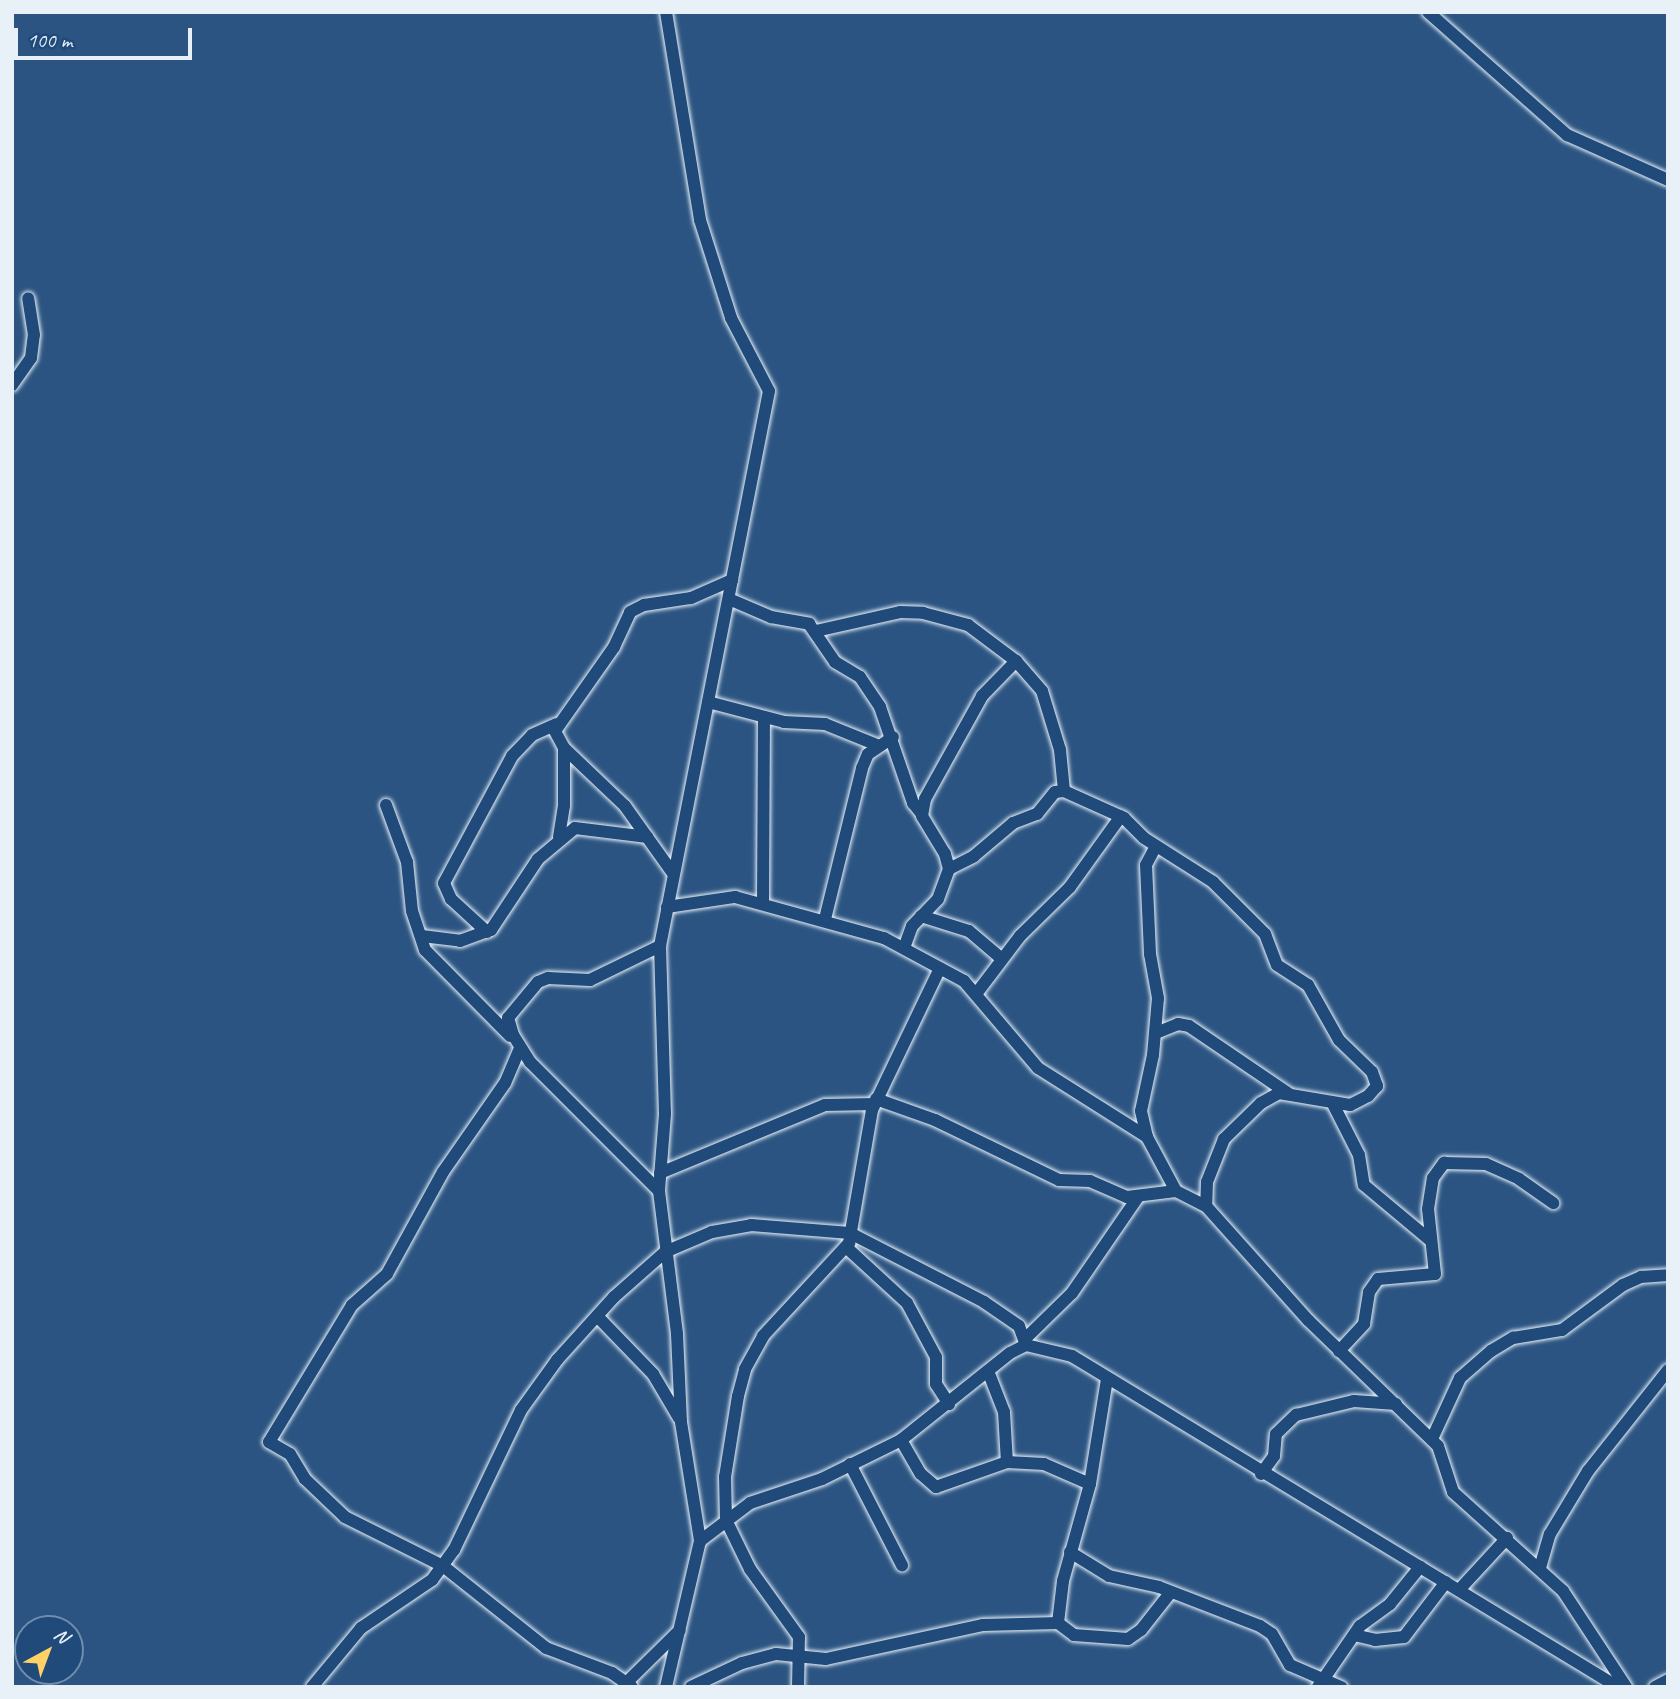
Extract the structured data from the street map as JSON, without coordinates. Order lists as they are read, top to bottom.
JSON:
{
  "scale_bar": "100 m",
  "north": "top right"
}
